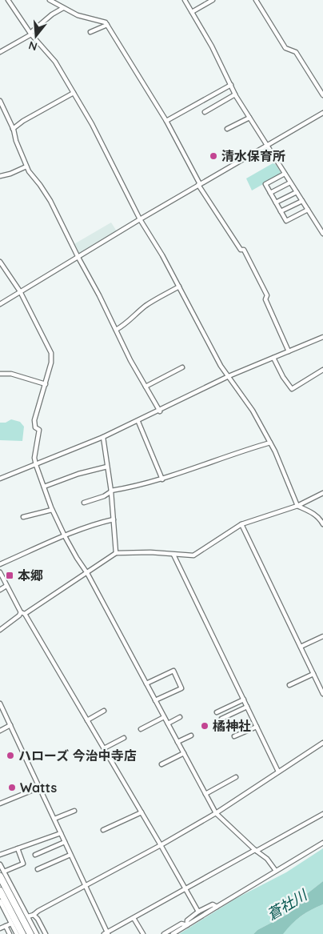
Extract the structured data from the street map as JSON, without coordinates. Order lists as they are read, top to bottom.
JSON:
{
  "water": ["蒼社川"],
  "places": {
    "other": [
      "清水保育所",
      "橘神社",
      "ハローズ 今治中寺店",
      "Watts"
    ],
    "transit": ["本郷"]
  },
  "north": "bottom"
}
